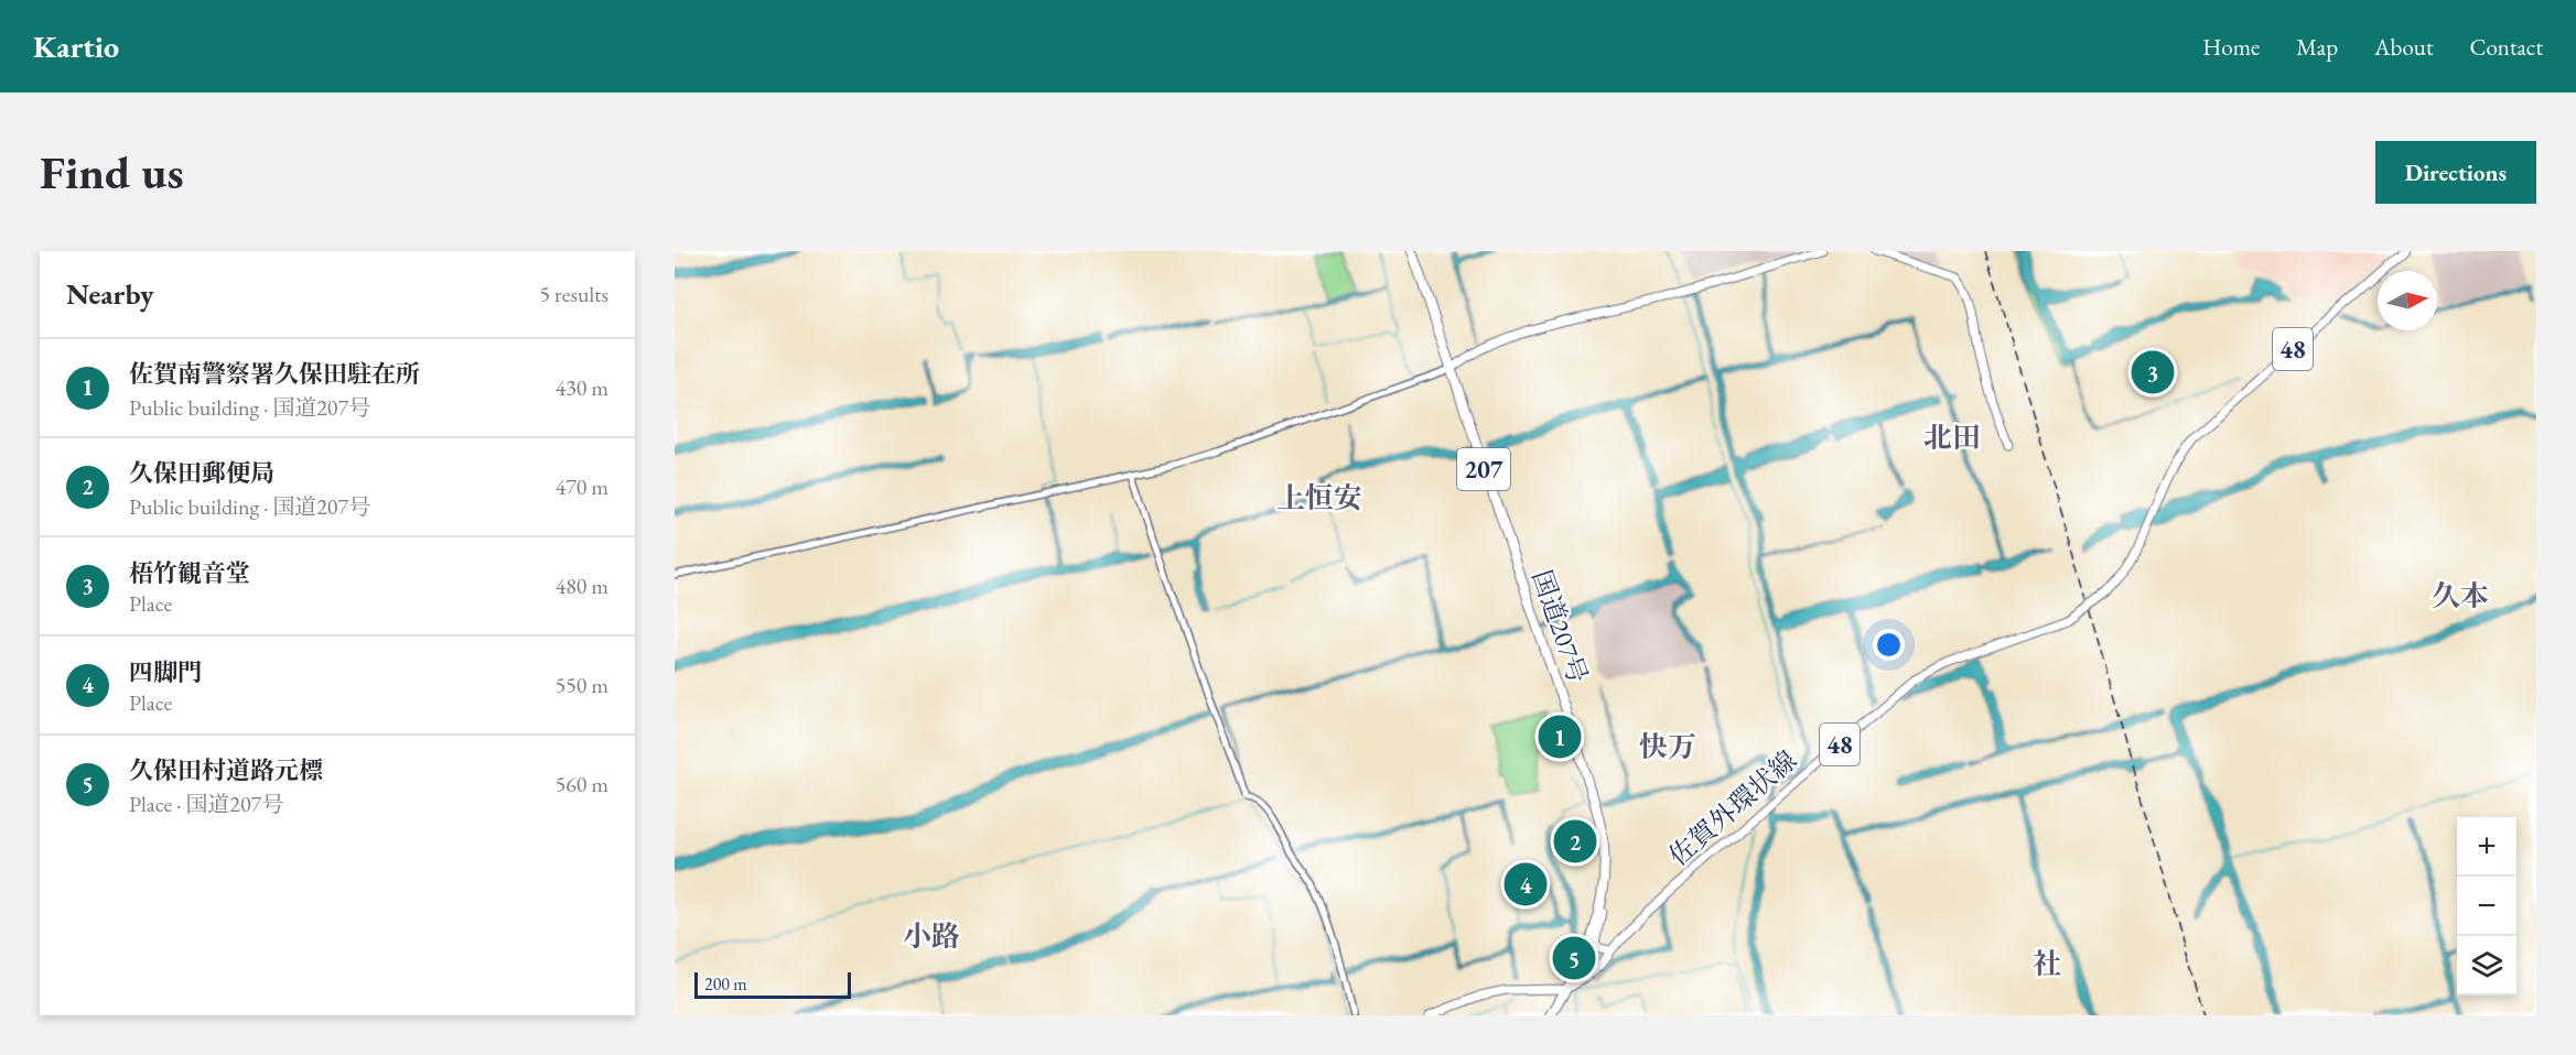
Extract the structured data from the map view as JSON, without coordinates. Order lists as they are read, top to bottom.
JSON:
{
  "streets": {
    "highway": ["207", "国道207号"],
    "main road": ["48", "佐賀外環状線"]
  },
  "crossings": [
    ["国道207号", "佐賀外環状線"]
  ],
  "districts": [
    "北田",
    "上恒安",
    "久本",
    "快万",
    "小路",
    "社"
  ],
  "scale_bar": "200 m",
  "north": "right",
  "page": {
    "header": "Kartio",
    "nav": [
      "Home",
      "Map",
      "About",
      "Contact"
    ],
    "buttons": "Directions",
    "title": "Find us",
    "heading": ["Nearby", "5 results"],
    "list": [
      {
        "mark": "1",
        "name": "佐賀南警察署久保田駐在所",
        "note": "Public building · 国道207号",
        "value": "430 m"
      },
      {
        "mark": "2",
        "name": "久保田郵便局",
        "note": "Public building · 国道207号",
        "value": "470 m"
      },
      {
        "mark": "3",
        "name": "梧竹観音堂",
        "note": "Place",
        "value": "480 m"
      },
      {
        "mark": "4",
        "name": "四脚門",
        "note": "Place",
        "value": "550 m"
      },
      {
        "mark": "5",
        "name": "久保田村道路元標",
        "note": "Place · 国道207号",
        "value": "560 m"
      }
    ],
    "pins": [
      "3",
      "1",
      "2",
      "4",
      "5"
    ],
    "map_buttons": ["+", "−"],
    "scale": "200 m"
  }
}
